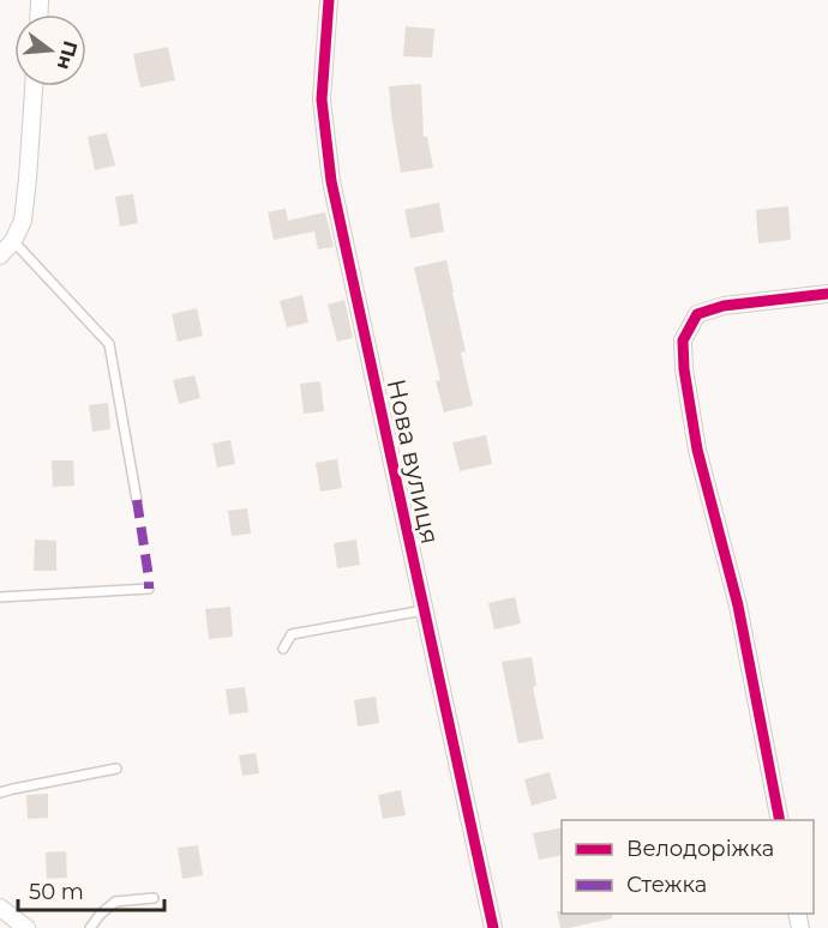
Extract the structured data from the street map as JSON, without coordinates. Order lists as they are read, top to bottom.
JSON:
{
  "streets": {
    "street": ["Нова вулиця"]
  },
  "legend": ["Велодоріжка", "Стежка"],
  "scale_bar": "50 m",
  "north": "right"
}
